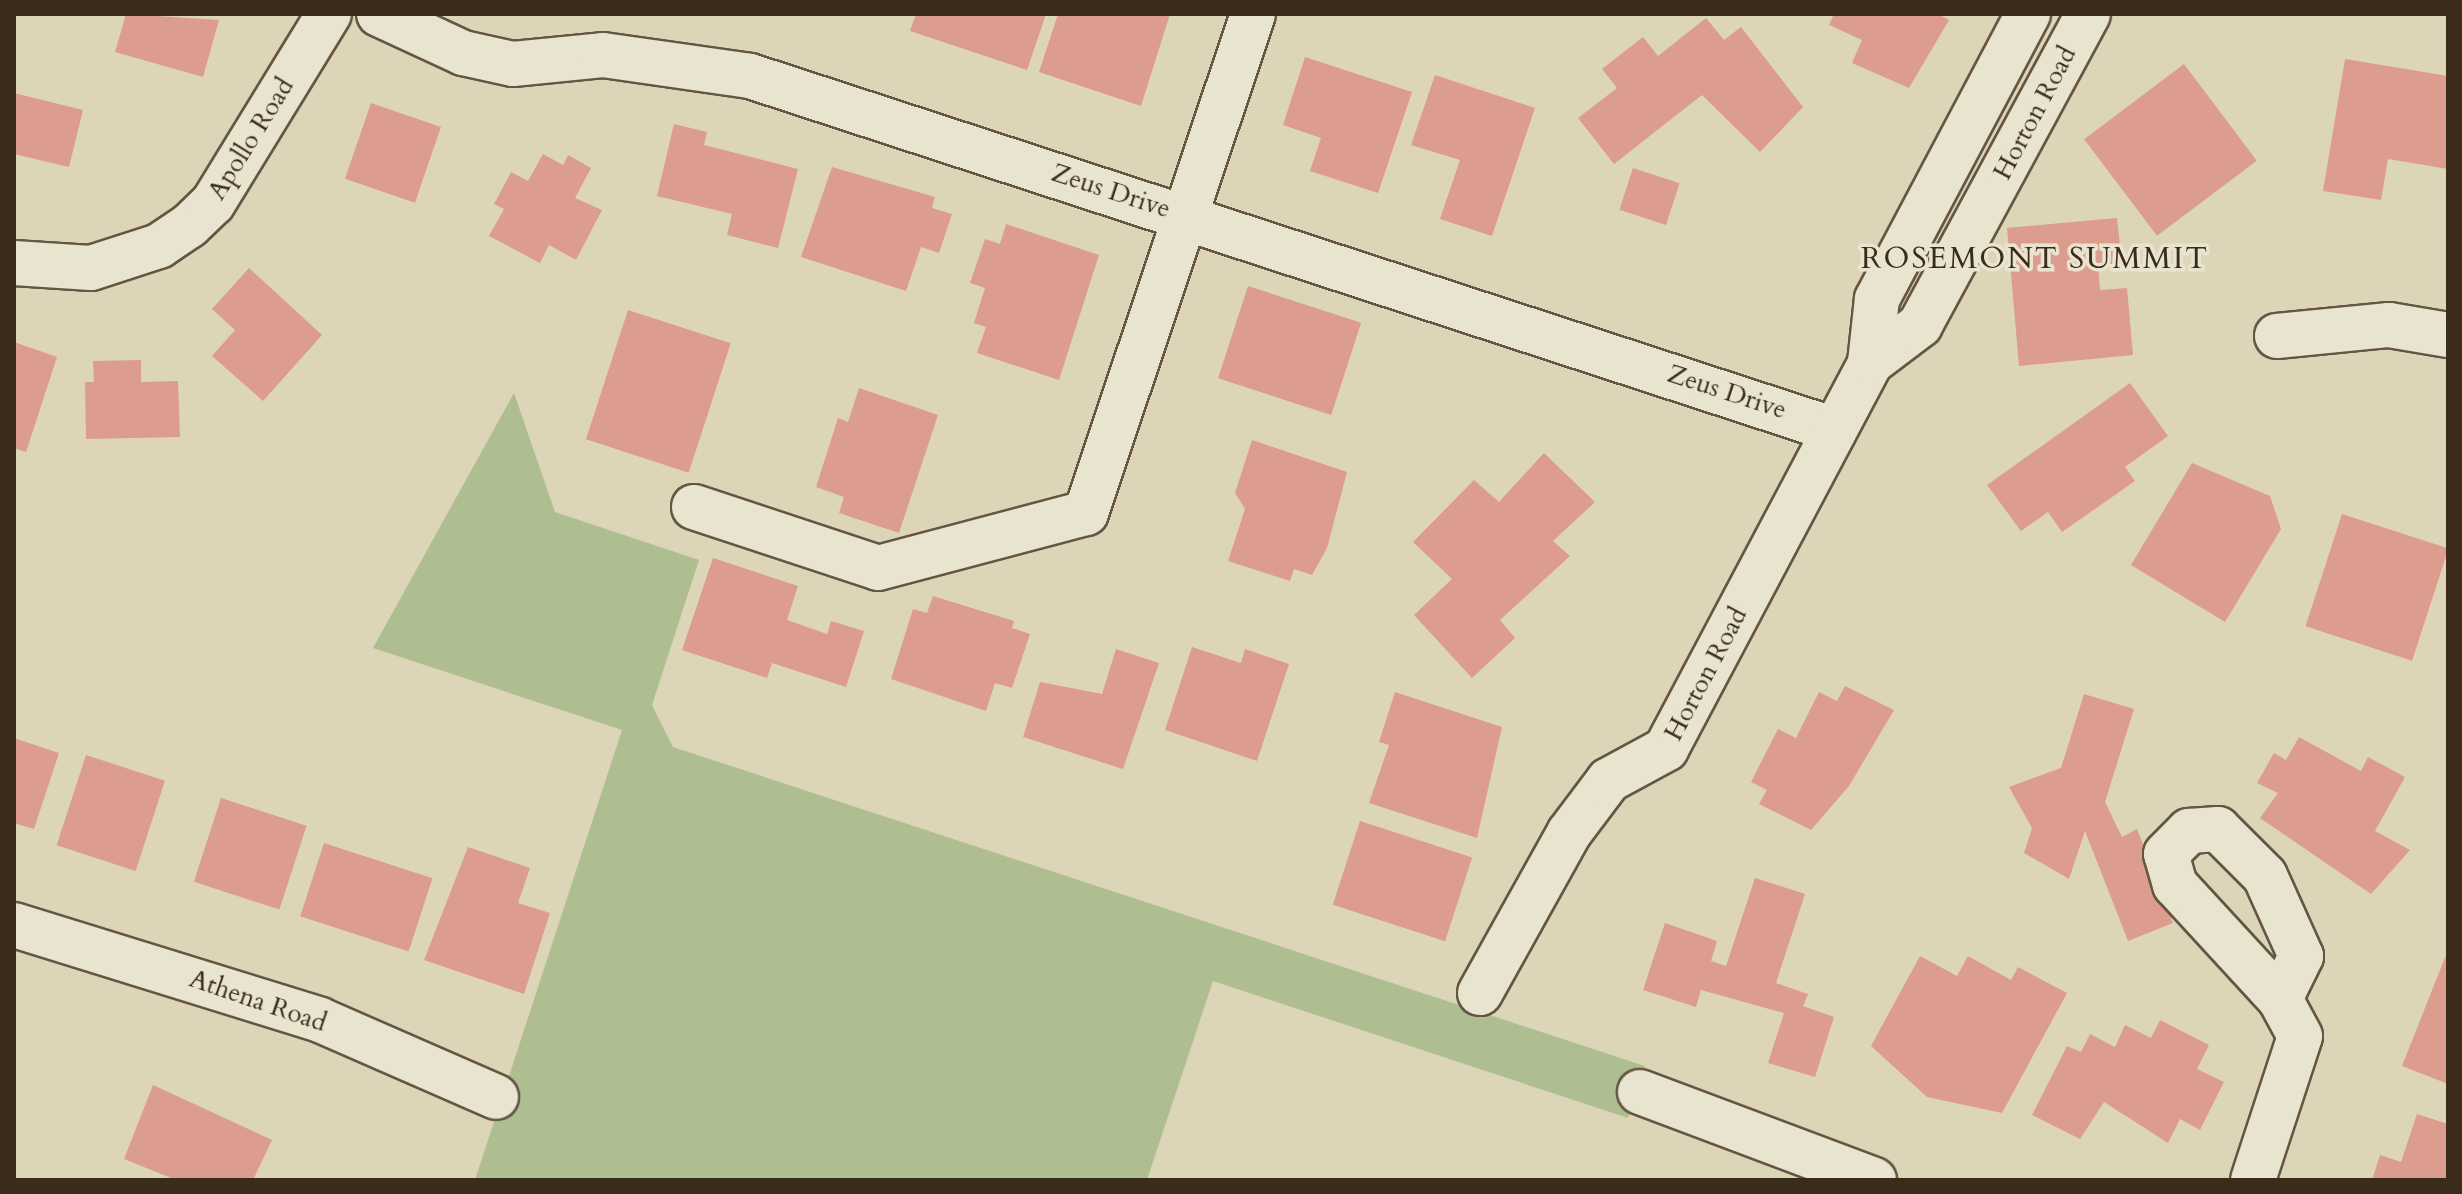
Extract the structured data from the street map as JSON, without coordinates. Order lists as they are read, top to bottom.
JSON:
{
  "streets": {
    "street": [
      "Horton Road",
      "Apollo Road",
      "Zeus Drive",
      "Athena Road"
    ]
  },
  "crossings": [
    ["Horton Road", "Zeus Drive"]
  ],
  "districts": ["ROSEMONT SUMMIT"]
}
